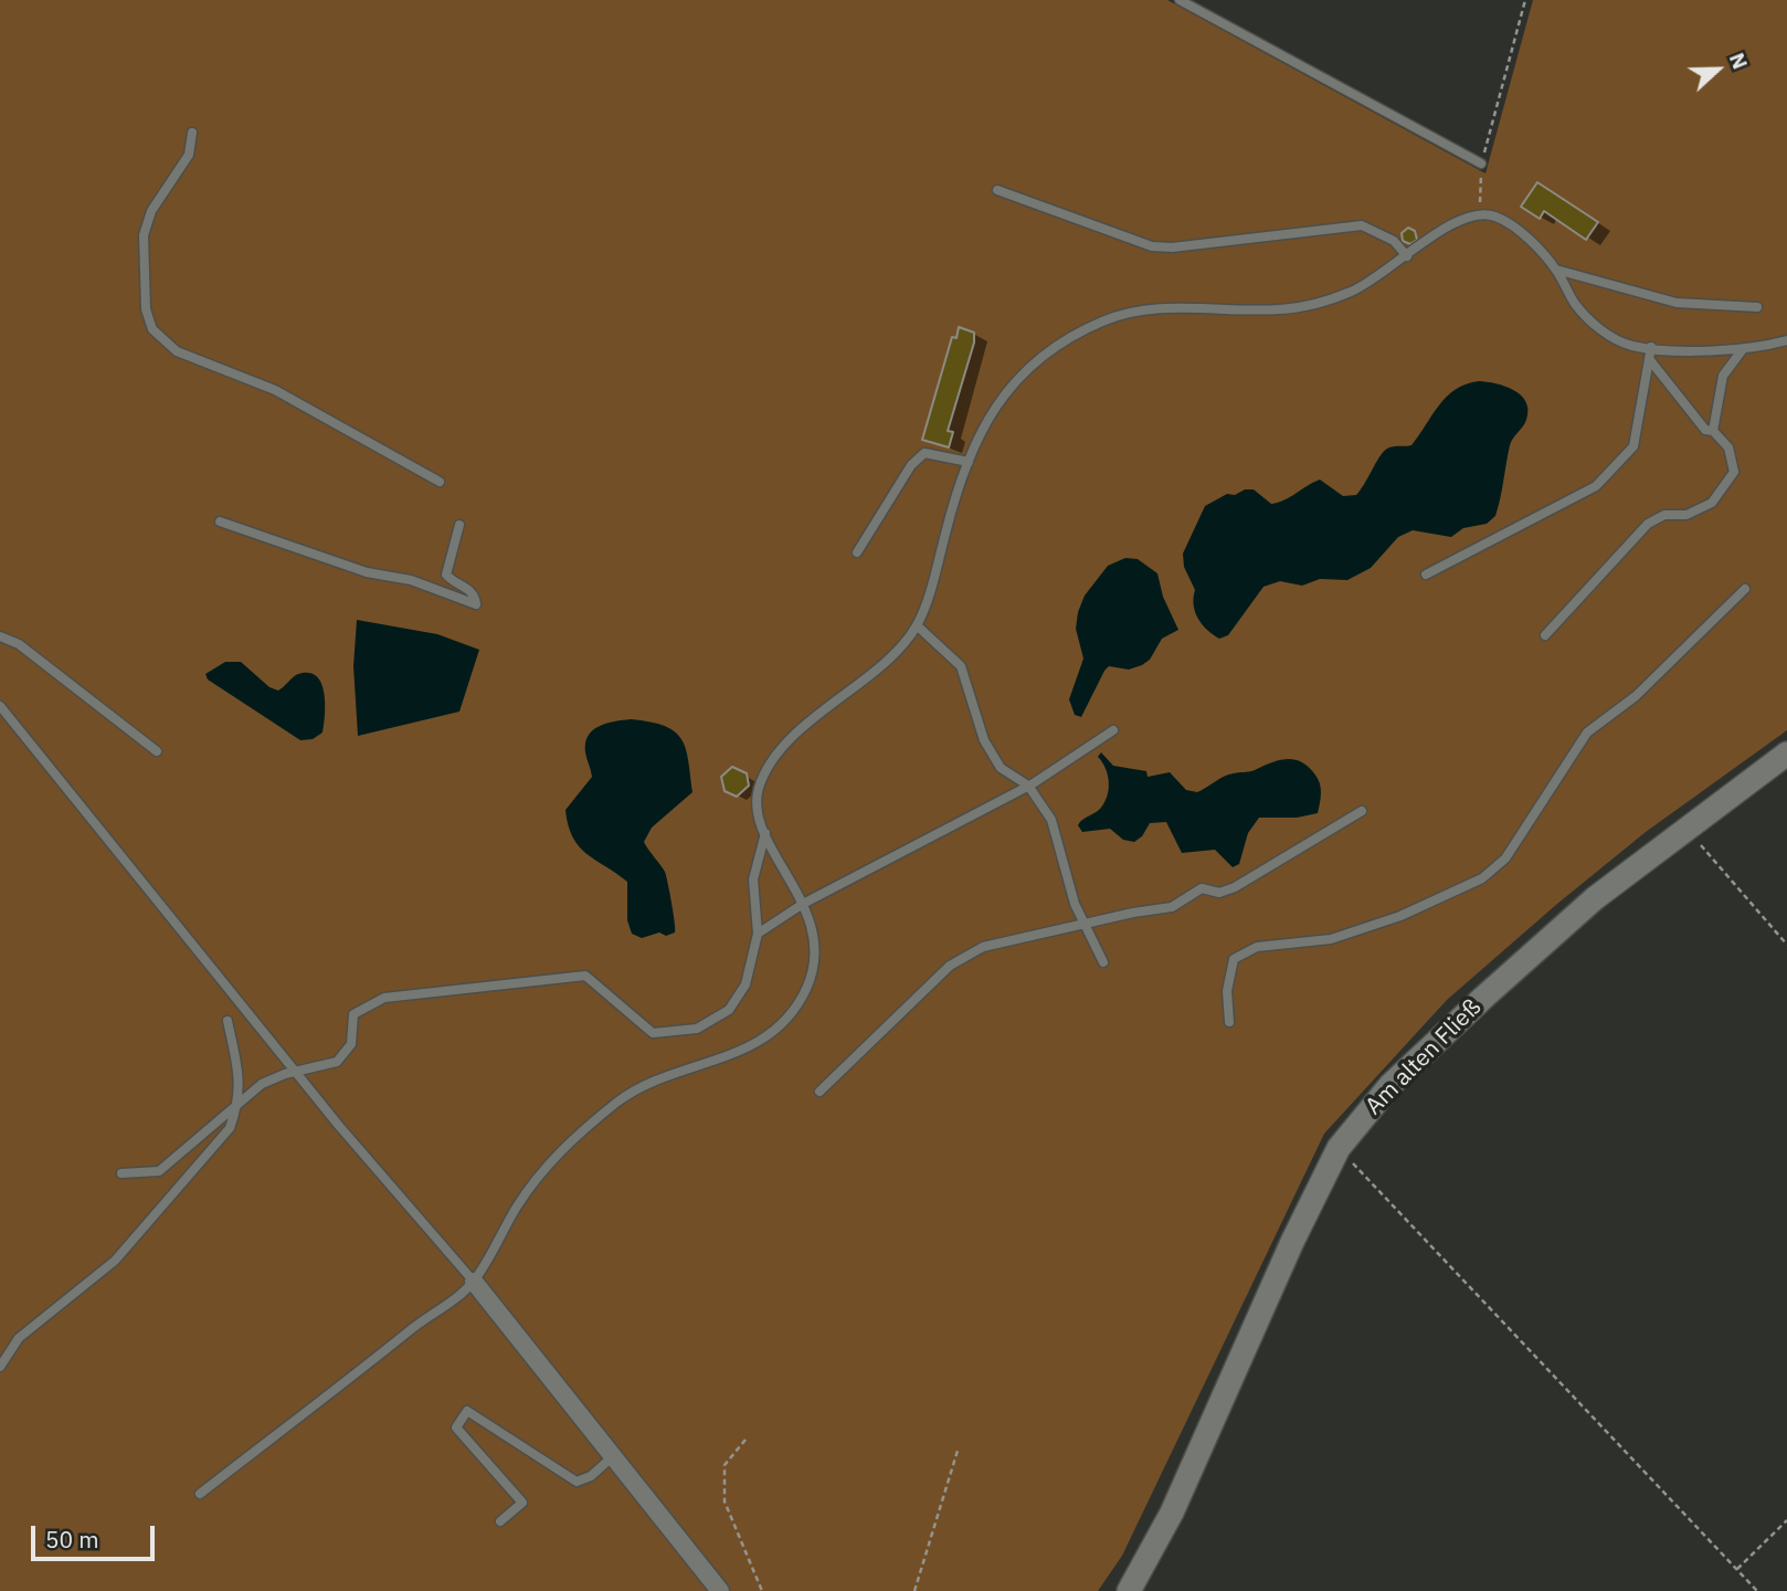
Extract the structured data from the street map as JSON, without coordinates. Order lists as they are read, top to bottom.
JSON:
{
  "streets": {
    "main road": ["Am alten Fließ"]
  },
  "scale_bar": "50 m",
  "north": "right"
}
